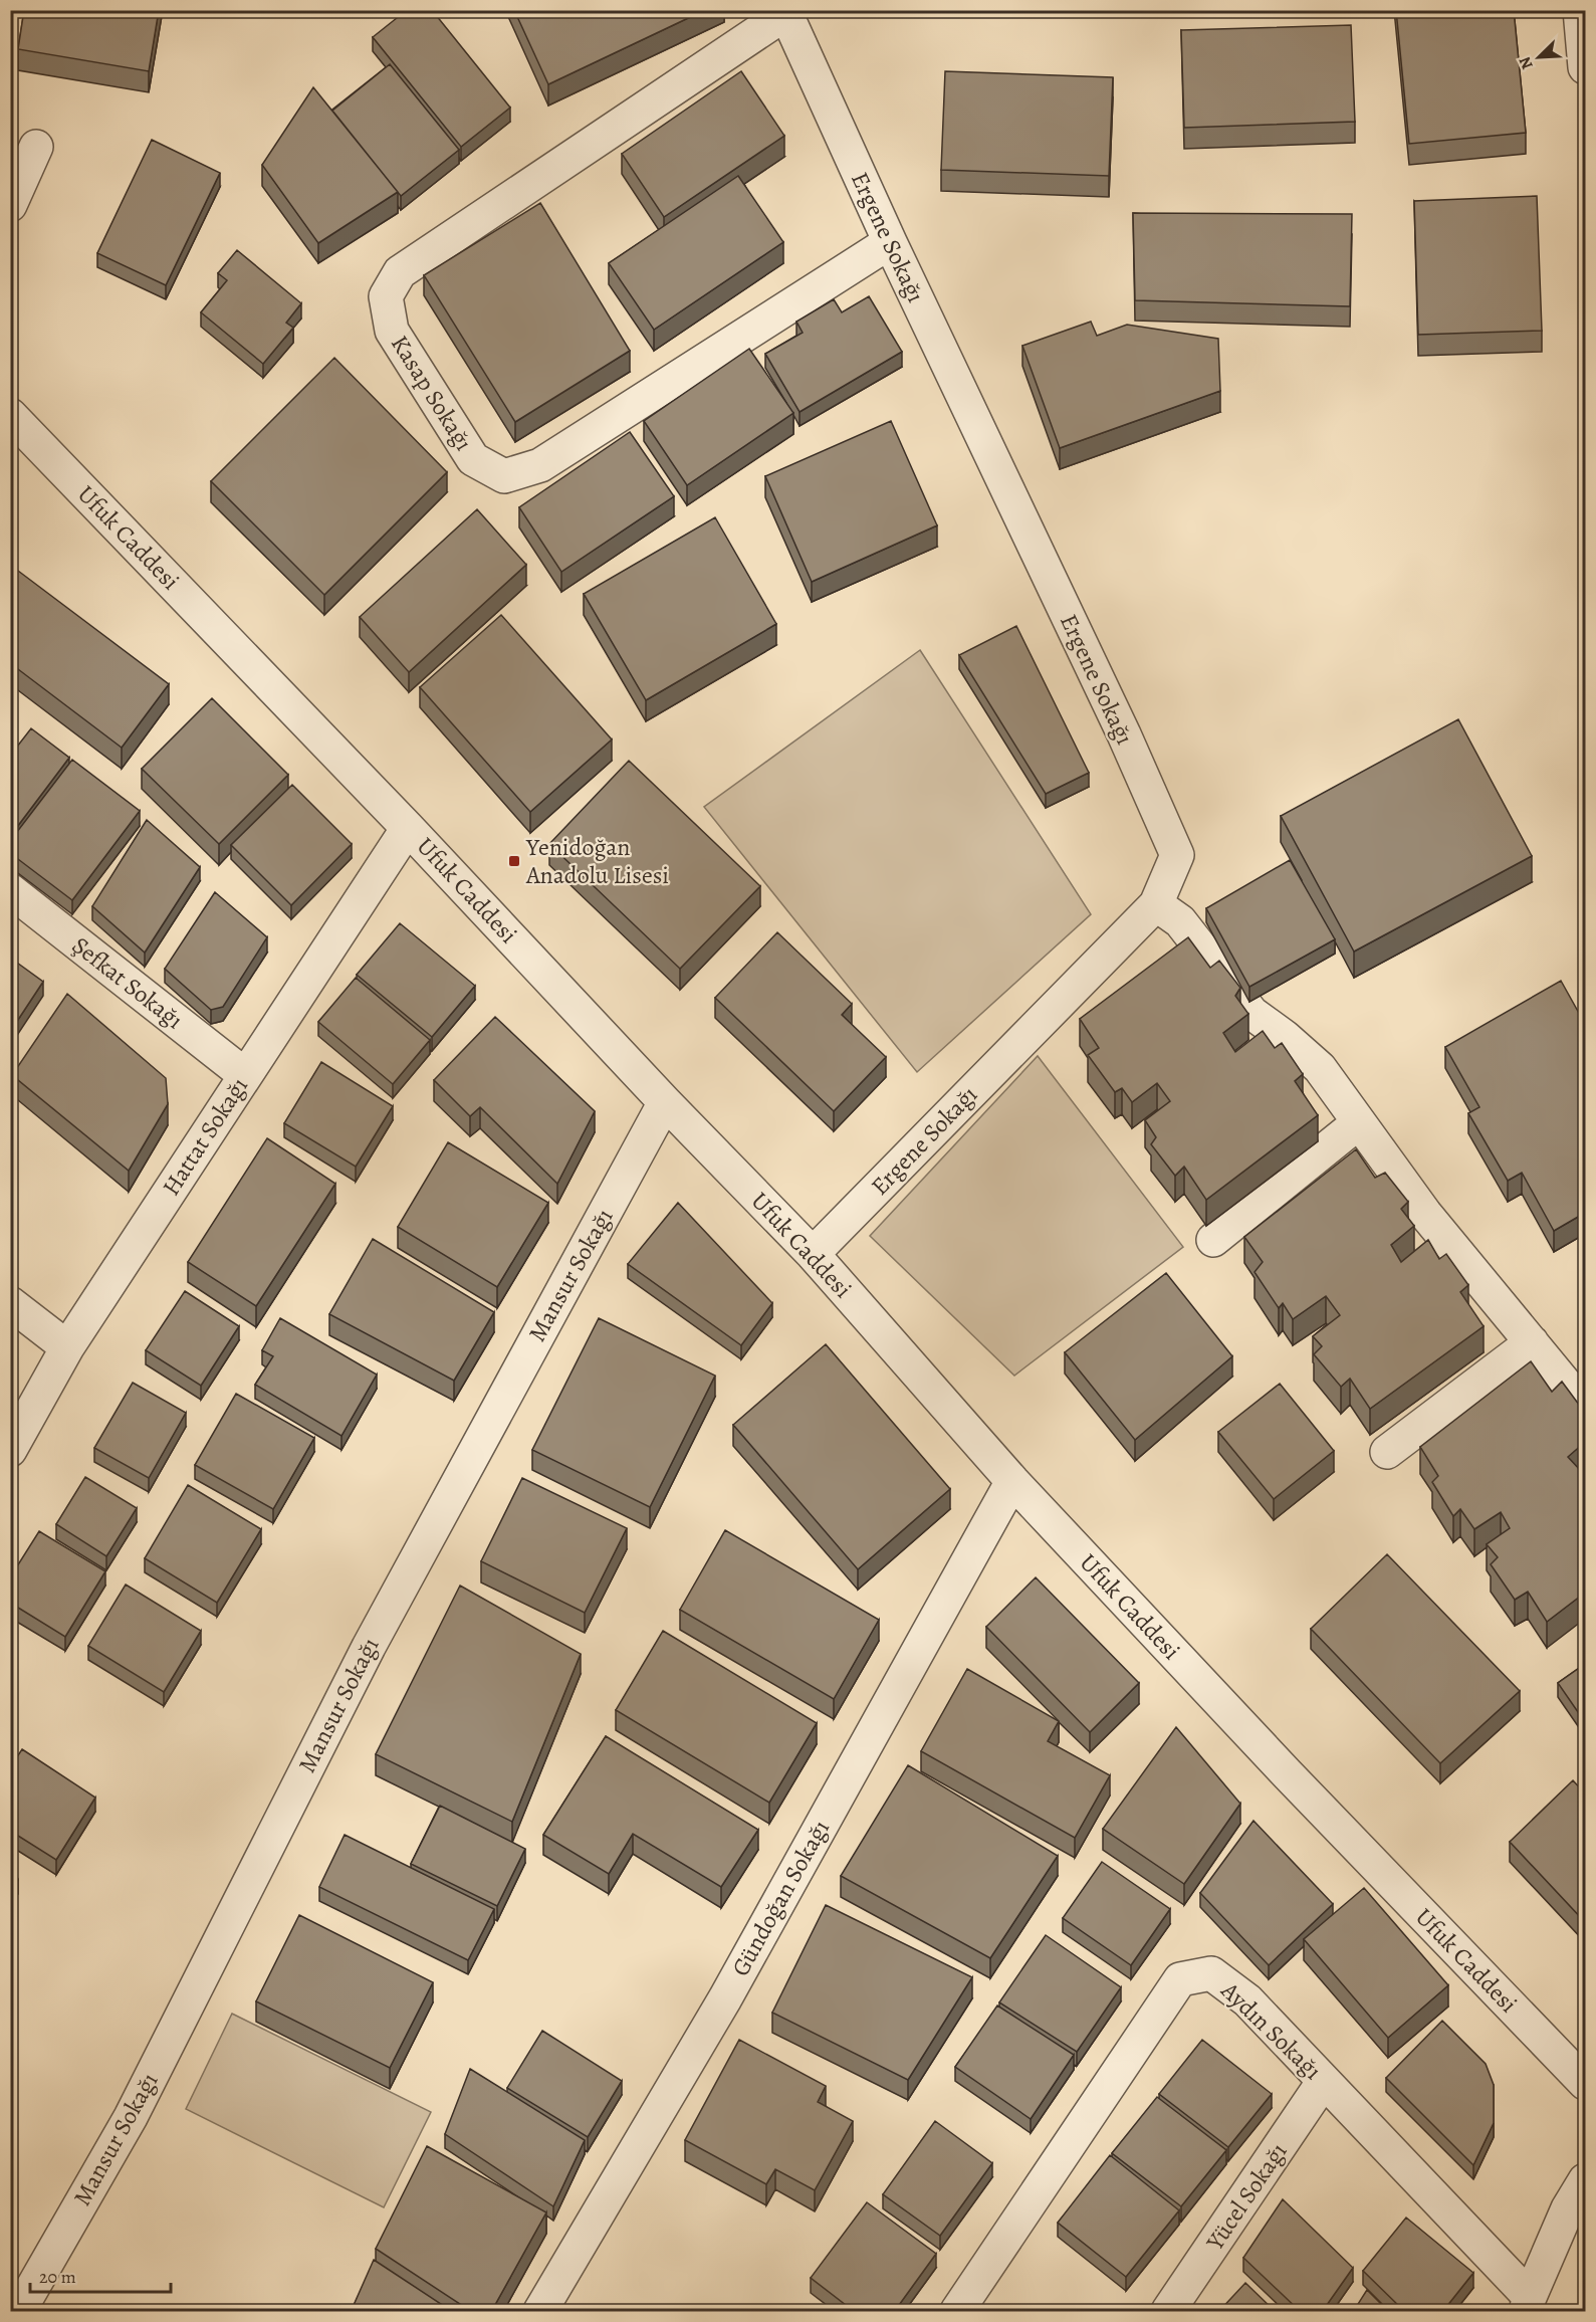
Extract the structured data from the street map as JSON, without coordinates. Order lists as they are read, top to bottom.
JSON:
{
  "streets": {
    "street": [
      "Ergene Sokağı",
      "Kasap Sokağı",
      "Ufuk Caddesi",
      "Şefkat Sokağı",
      "Hattat Sokağı",
      "Mansur Sokağı",
      "Gündoğan Sokağı",
      "Aydın Sokağı",
      "Yücel Sokağı"
    ]
  },
  "crossings": [
    ["Ergene Sokağı", "Kasap Sokağı"],
    ["Ergene Sokağı", "Ufuk Caddesi"],
    ["Ufuk Caddesi", "Hattat Sokağı"],
    ["Ufuk Caddesi", "Mansur Sokağı"],
    ["Ufuk Caddesi", "Gündoğan Sokağı"],
    ["Şefkat Sokağı", "Hattat Sokağı"],
    ["Aydın Sokağı", "Yücel Sokağı"]
  ],
  "places": {
    "transit": ["Yenidoğan Anadolu Lisesi"]
  },
  "scale_bar": "20 m",
  "north": "bottom left"
}
